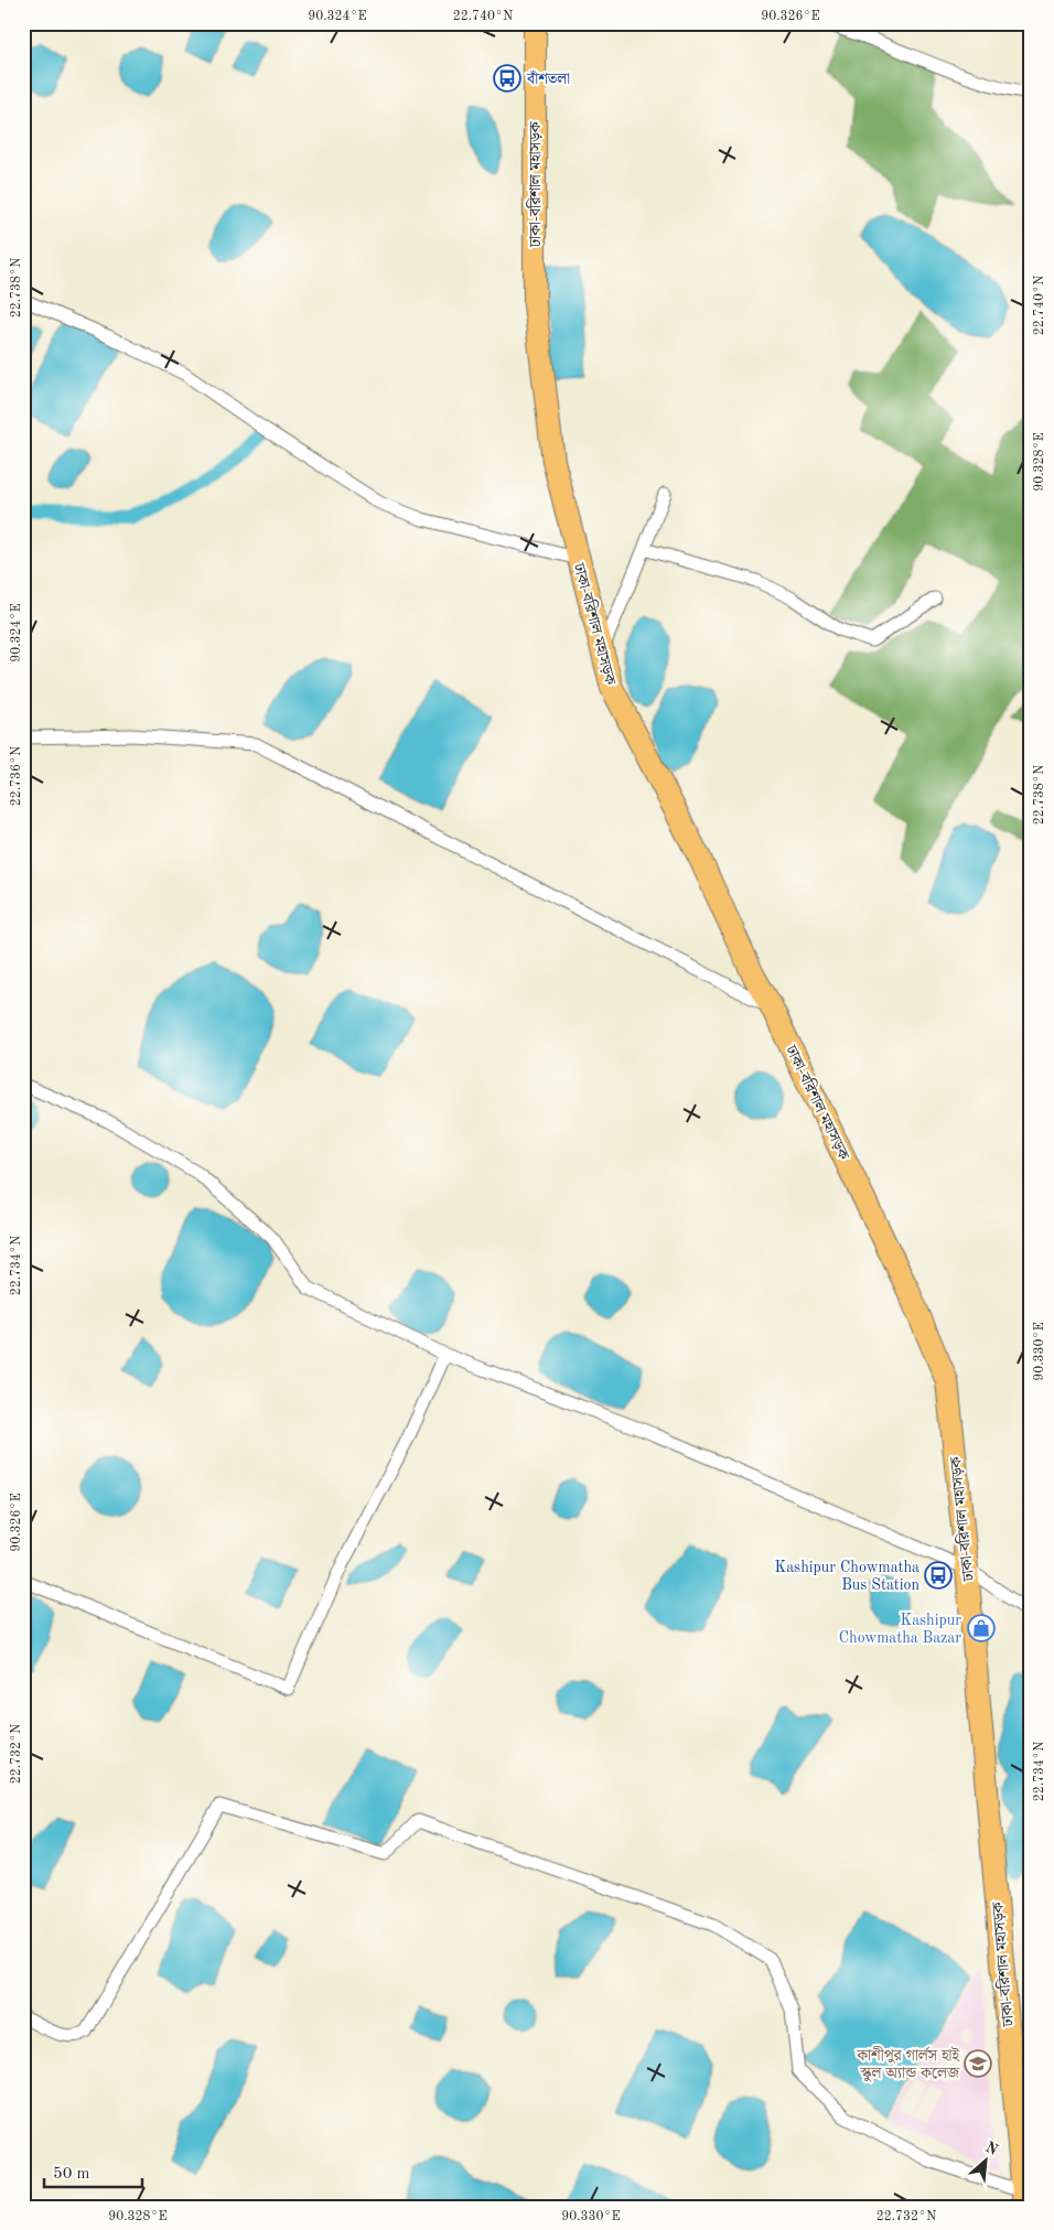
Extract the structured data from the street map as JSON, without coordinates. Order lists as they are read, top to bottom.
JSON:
{
  "streets": {
    "highway": ["ঢাকা-বরিশাল মহাসড়ক"]
  },
  "places": {
    "bus stop": ["বাঁশতলা", "Kashipur Chowmatha Bus Station"],
    "shop": ["Kashipur Chowmatha Bazar"],
    "school or university": ["কাশীপুর গার্লস হাই স্কুল অ্যান্ড কলেজ"]
  },
  "scale_bar": "50 m",
  "north": "top right",
  "coordinates": [
    "90.324°E",
    "22.740°N",
    "90.326°E",
    "22.738°N",
    "90.328°E",
    "22.736°N",
    "22.734°N",
    "90.330°E",
    "22.732°N"
  ]
}
